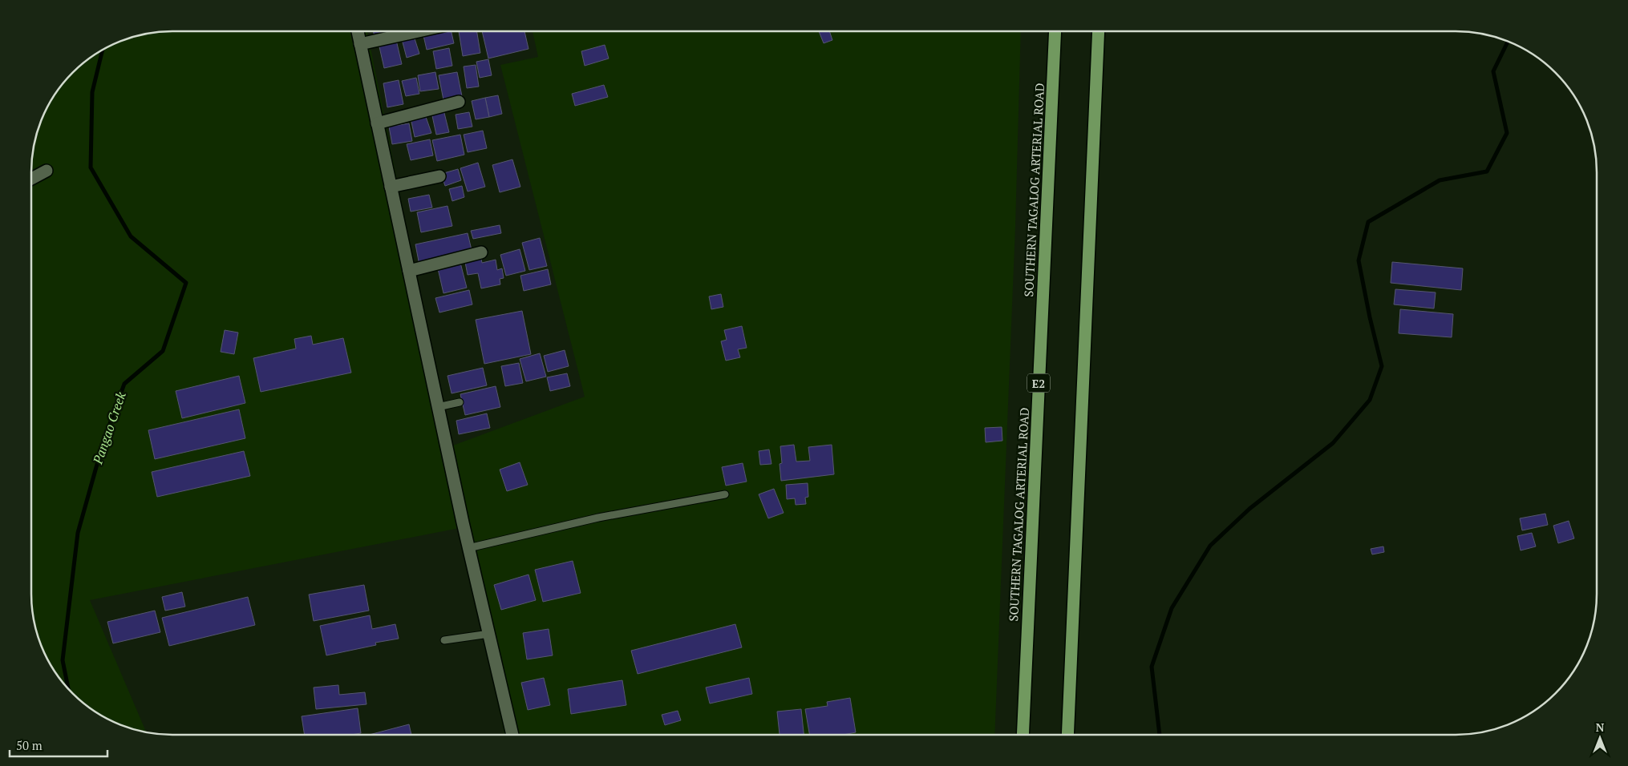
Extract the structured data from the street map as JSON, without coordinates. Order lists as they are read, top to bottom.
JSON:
{
  "streets": {
    "highway": ["SOUTHERN TAGALOG ARTERIAL ROAD", "E2"]
  },
  "water": ["Pangao Creek"],
  "scale_bar": "50 m",
  "north": "top"
}
